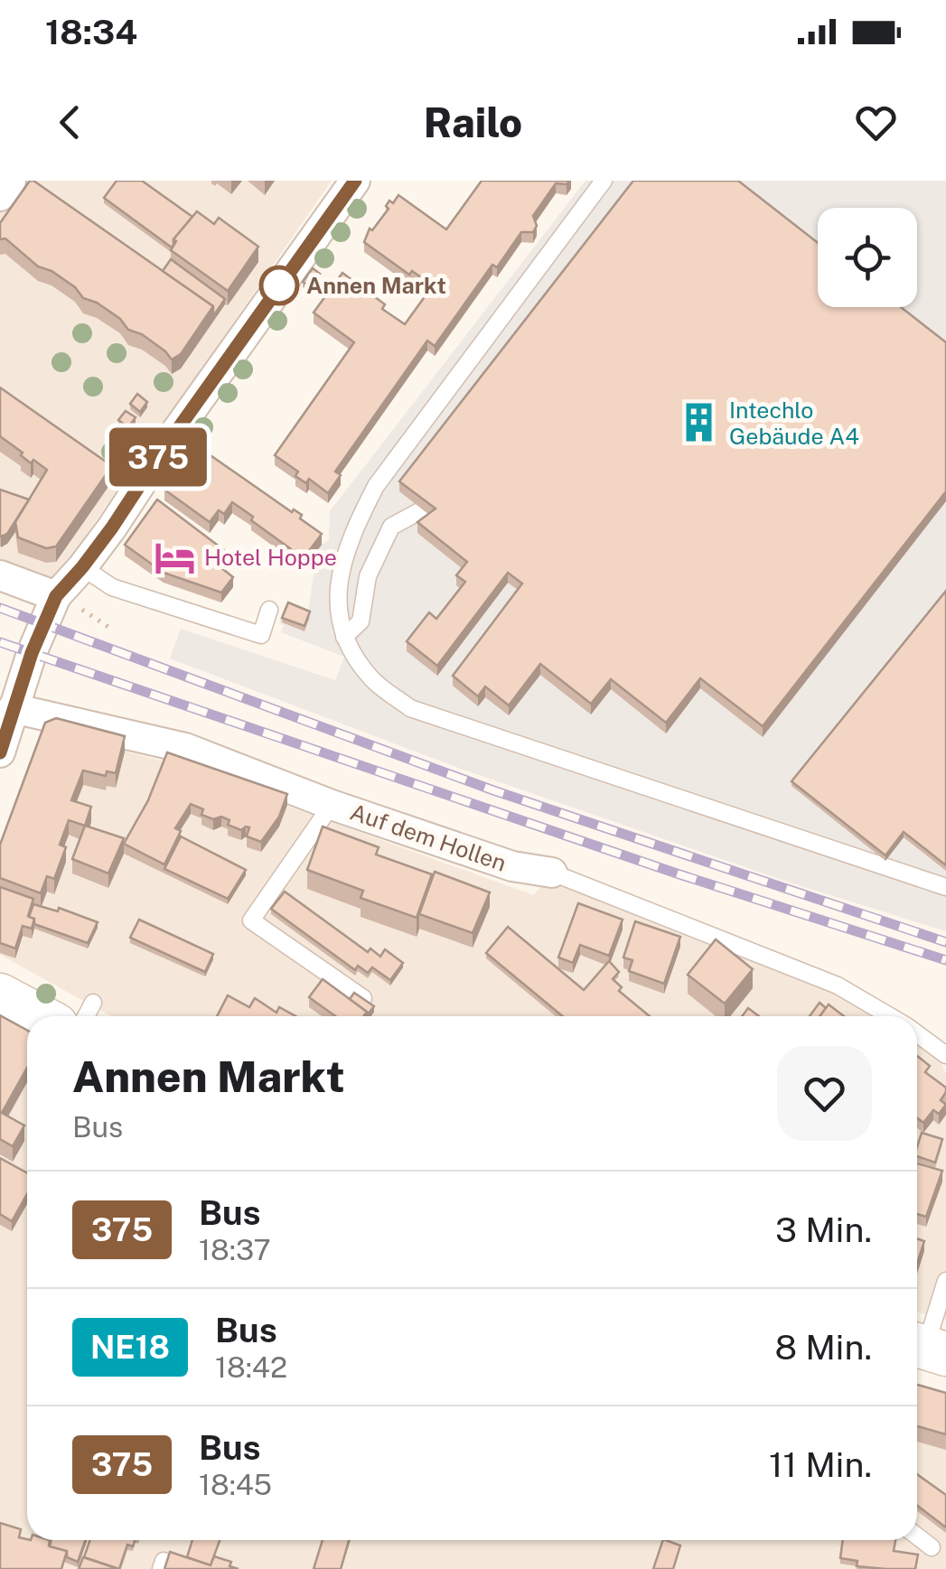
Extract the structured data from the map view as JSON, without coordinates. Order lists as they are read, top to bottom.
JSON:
{
  "streets": {
    "street": ["Auf dem Hollen"]
  },
  "places": {
    "other": ["Annen Markt"],
    "building": ["Intechlo Gebäude A4"],
    "hotel": ["Hotel Hoppe"]
  },
  "lines": ["bus line 375"],
  "page": {
    "status": "18:34",
    "header": "Railo",
    "on_map": "375",
    "heading": ["Annen Markt", "Bus"],
    "list": [
      {
        "mark": "375",
        "name": "Bus",
        "note": "18:37",
        "value": "3 Min."
      },
      {
        "mark": "NE18",
        "name": "Bus",
        "note": "18:42",
        "value": "8 Min."
      },
      {
        "mark": "375",
        "name": "Bus",
        "note": "18:45",
        "value": "11 Min."
      }
    ]
  }
}
